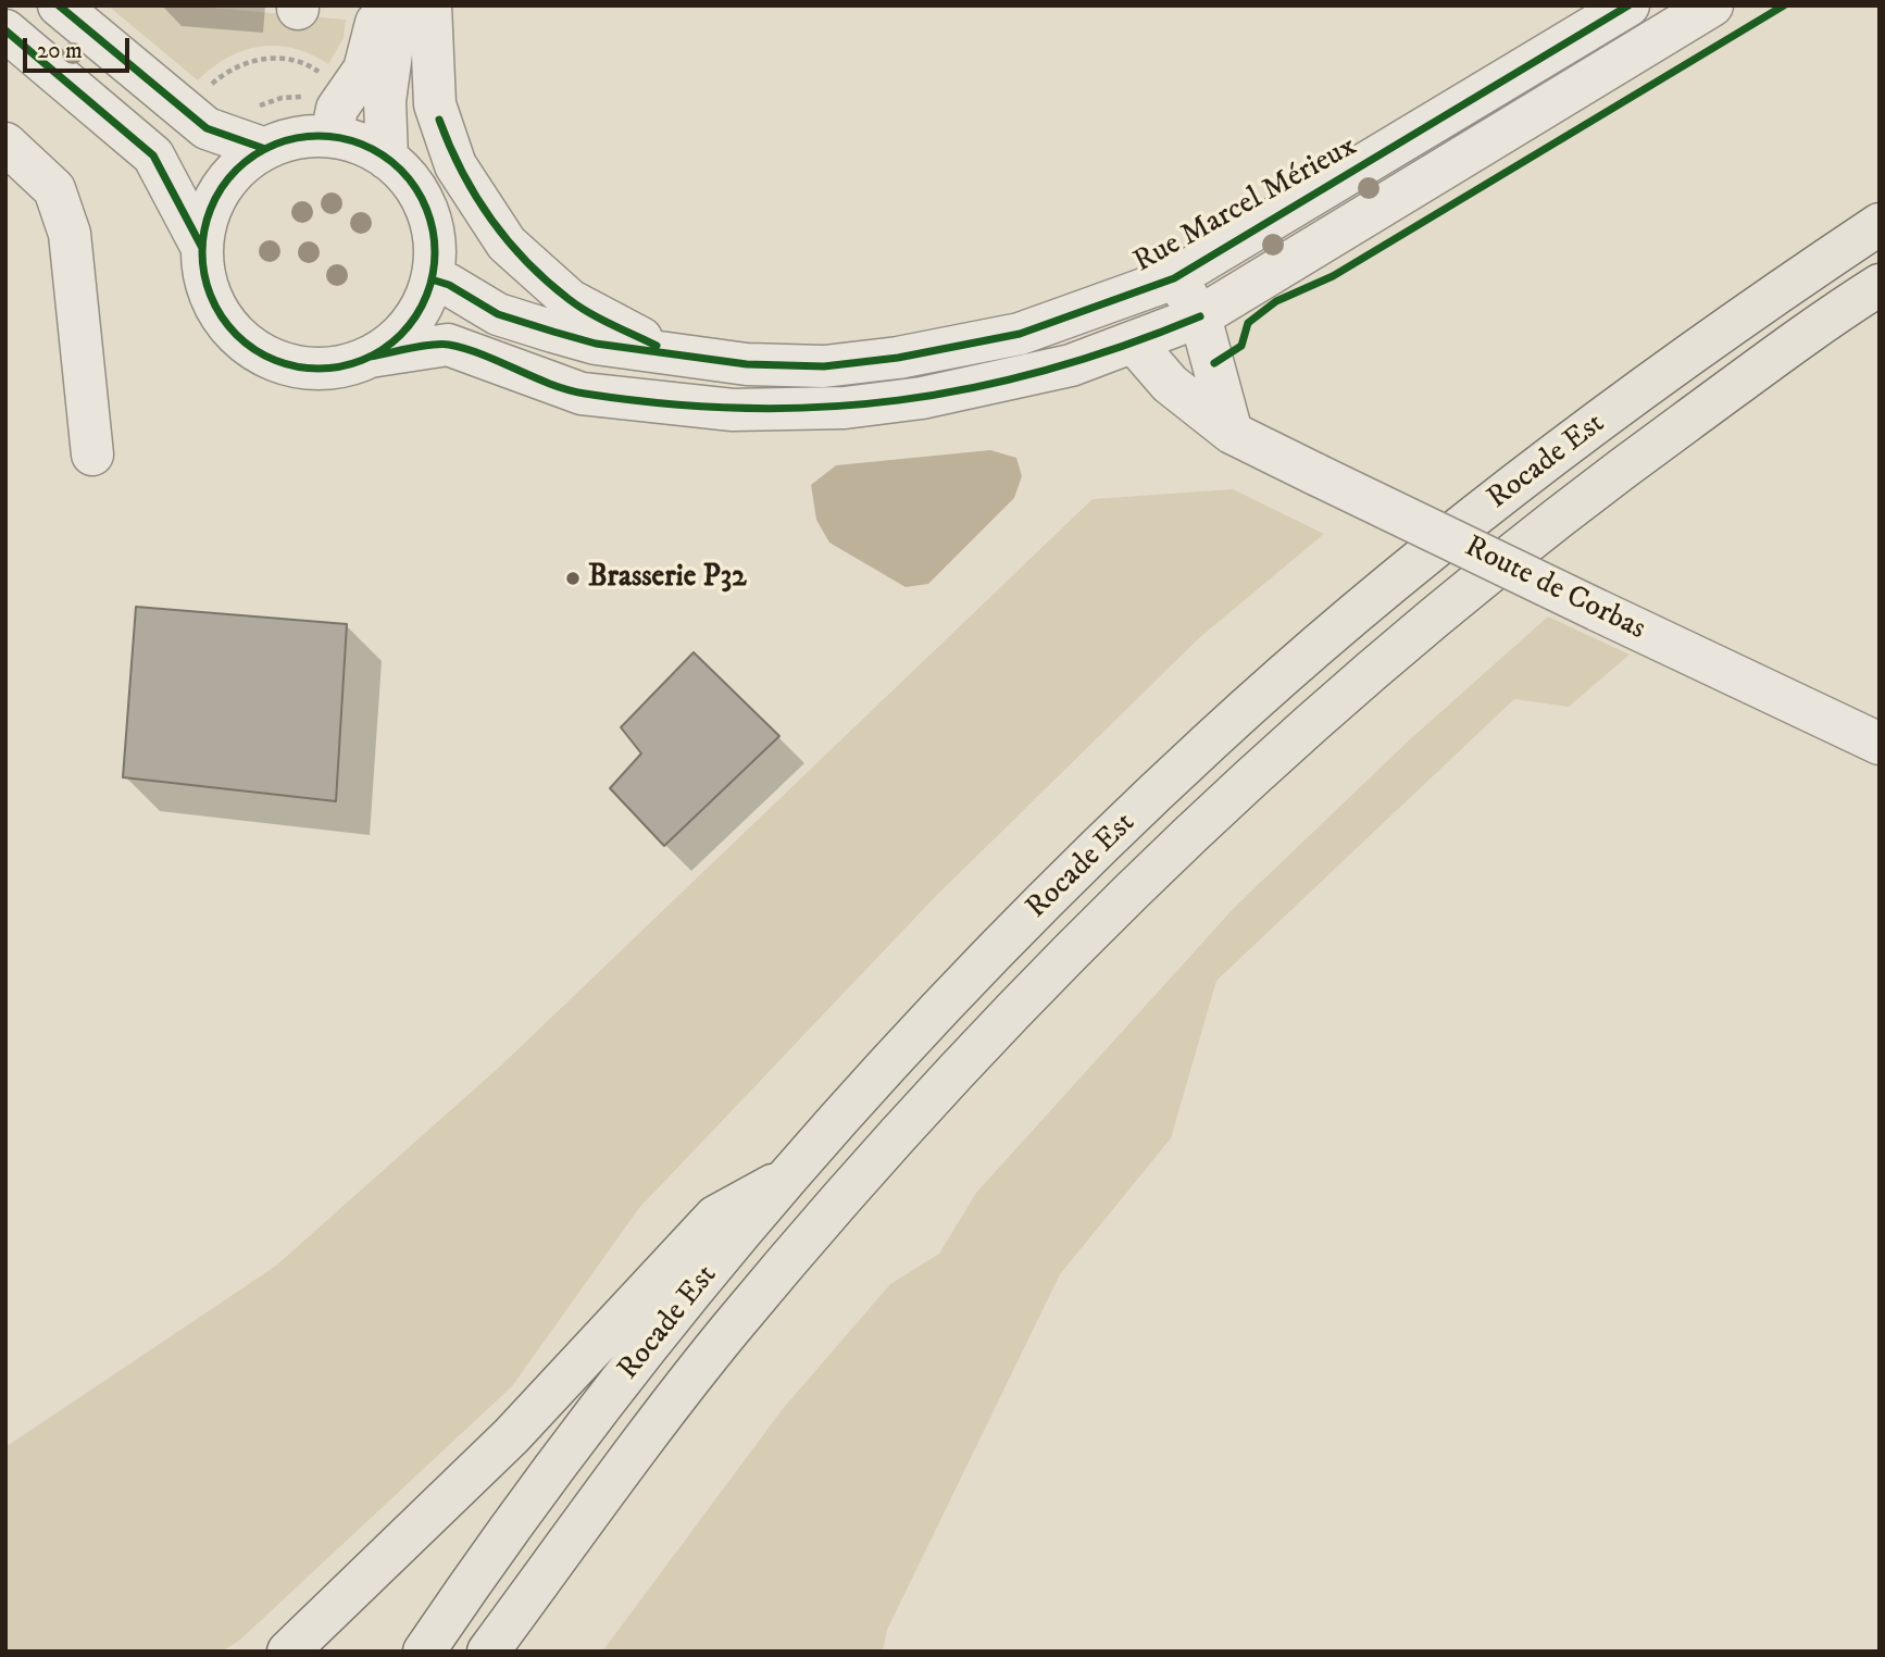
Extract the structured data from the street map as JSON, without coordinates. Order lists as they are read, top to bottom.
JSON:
{
  "streets": {
    "highway": ["Rocade Est"],
    "street": ["Rue Marcel Mérieux", "Route de Corbas"]
  },
  "places": ["Brasserie P32"],
  "scale_bar": "20 m"
}
